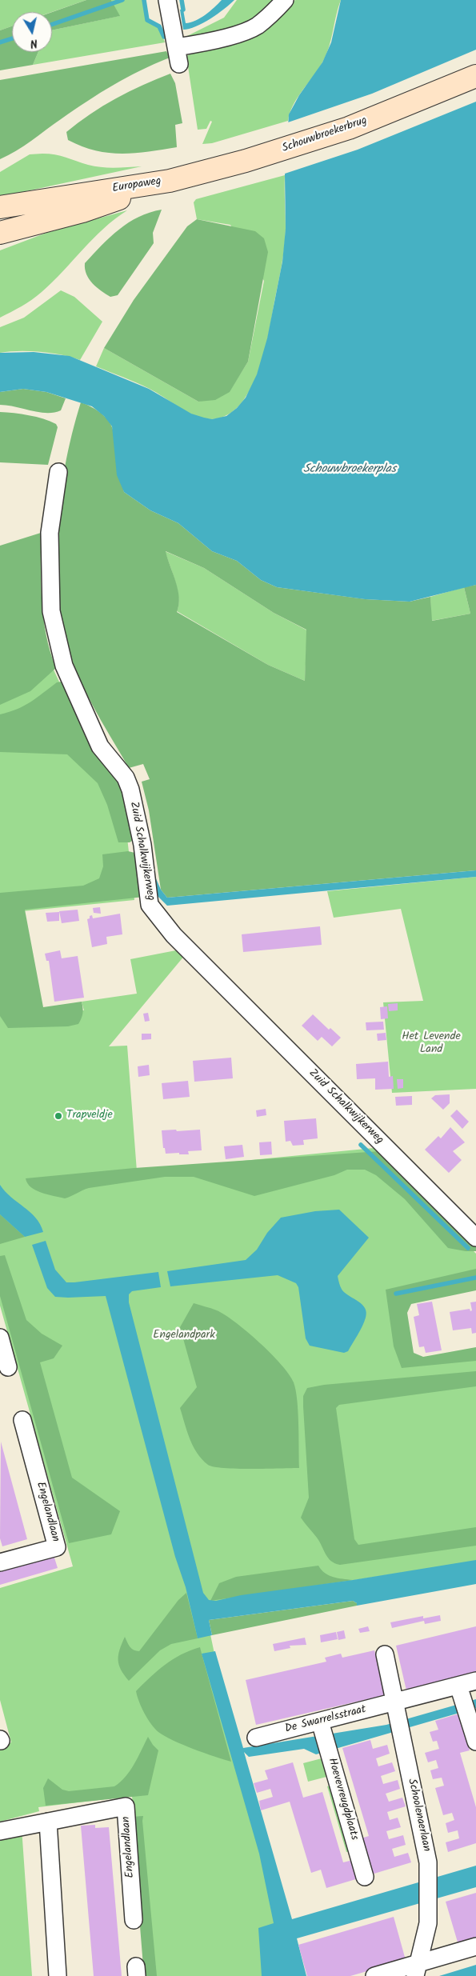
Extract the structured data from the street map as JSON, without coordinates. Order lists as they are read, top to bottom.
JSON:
{
  "streets": {
    "main road": ["Schouwbroekerbrug", "Europaweg"],
    "street": [
      "Zuid Schalkwijkerweg",
      "Engelandlaan",
      "De Swarrelsstraat",
      "Hoevevreugdplaats",
      "Schoolenaerlaan"
    ]
  },
  "crossings": [
    ["Schouwbroekerbrug", "Europaweg"],
    ["De Swarrelsstraat", "Hoevevreugdplaats"],
    ["De Swarrelsstraat", "Schoolenaerlaan"]
  ],
  "water": ["Schouwbroekerplas"],
  "parks": ["Het Levende Land", "Engelandpark"],
  "places": ["Trapveldje"],
  "north": "bottom"
}
